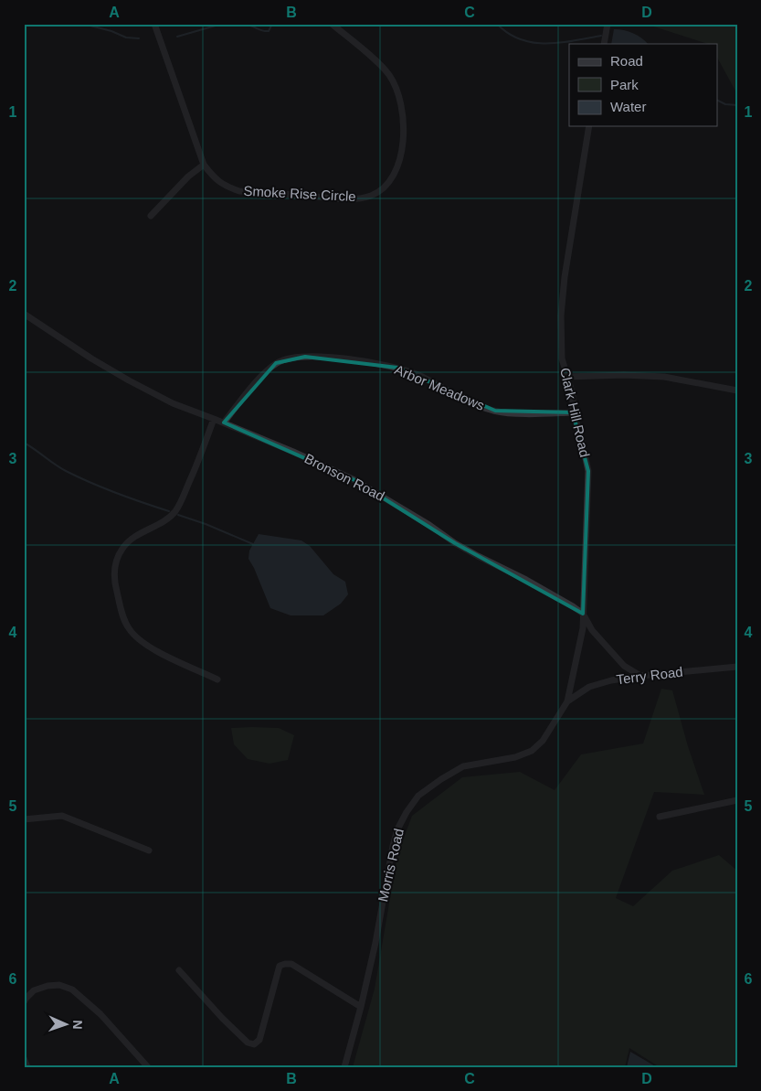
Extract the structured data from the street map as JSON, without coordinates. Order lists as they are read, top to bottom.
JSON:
{
  "streets": {
    "street": [
      "Smoke Rise Circle",
      "Arbor Meadows",
      "Clark Hill Road",
      "Bronson Road",
      "Terry Road",
      "Morris Road"
    ]
  },
  "crossings": [
    ["Arbor Meadows", "Clark Hill Road"],
    ["Arbor Meadows", "Bronson Road"],
    ["Clark Hill Road", "Bronson Road"],
    ["Clark Hill Road", "Terry Road"],
    ["Clark Hill Road", "Morris Road"],
    ["Bronson Road", "Terry Road"],
    ["Terry Road", "Morris Road"]
  ],
  "legend": ["Road", "Park", "Water"],
  "north": "right",
  "grid": {
    "columns": [
      "A",
      "B",
      "C",
      "D"
    ],
    "rows": [
      "1",
      "2",
      "3",
      "4",
      "5",
      "6"
    ]
  }
}
